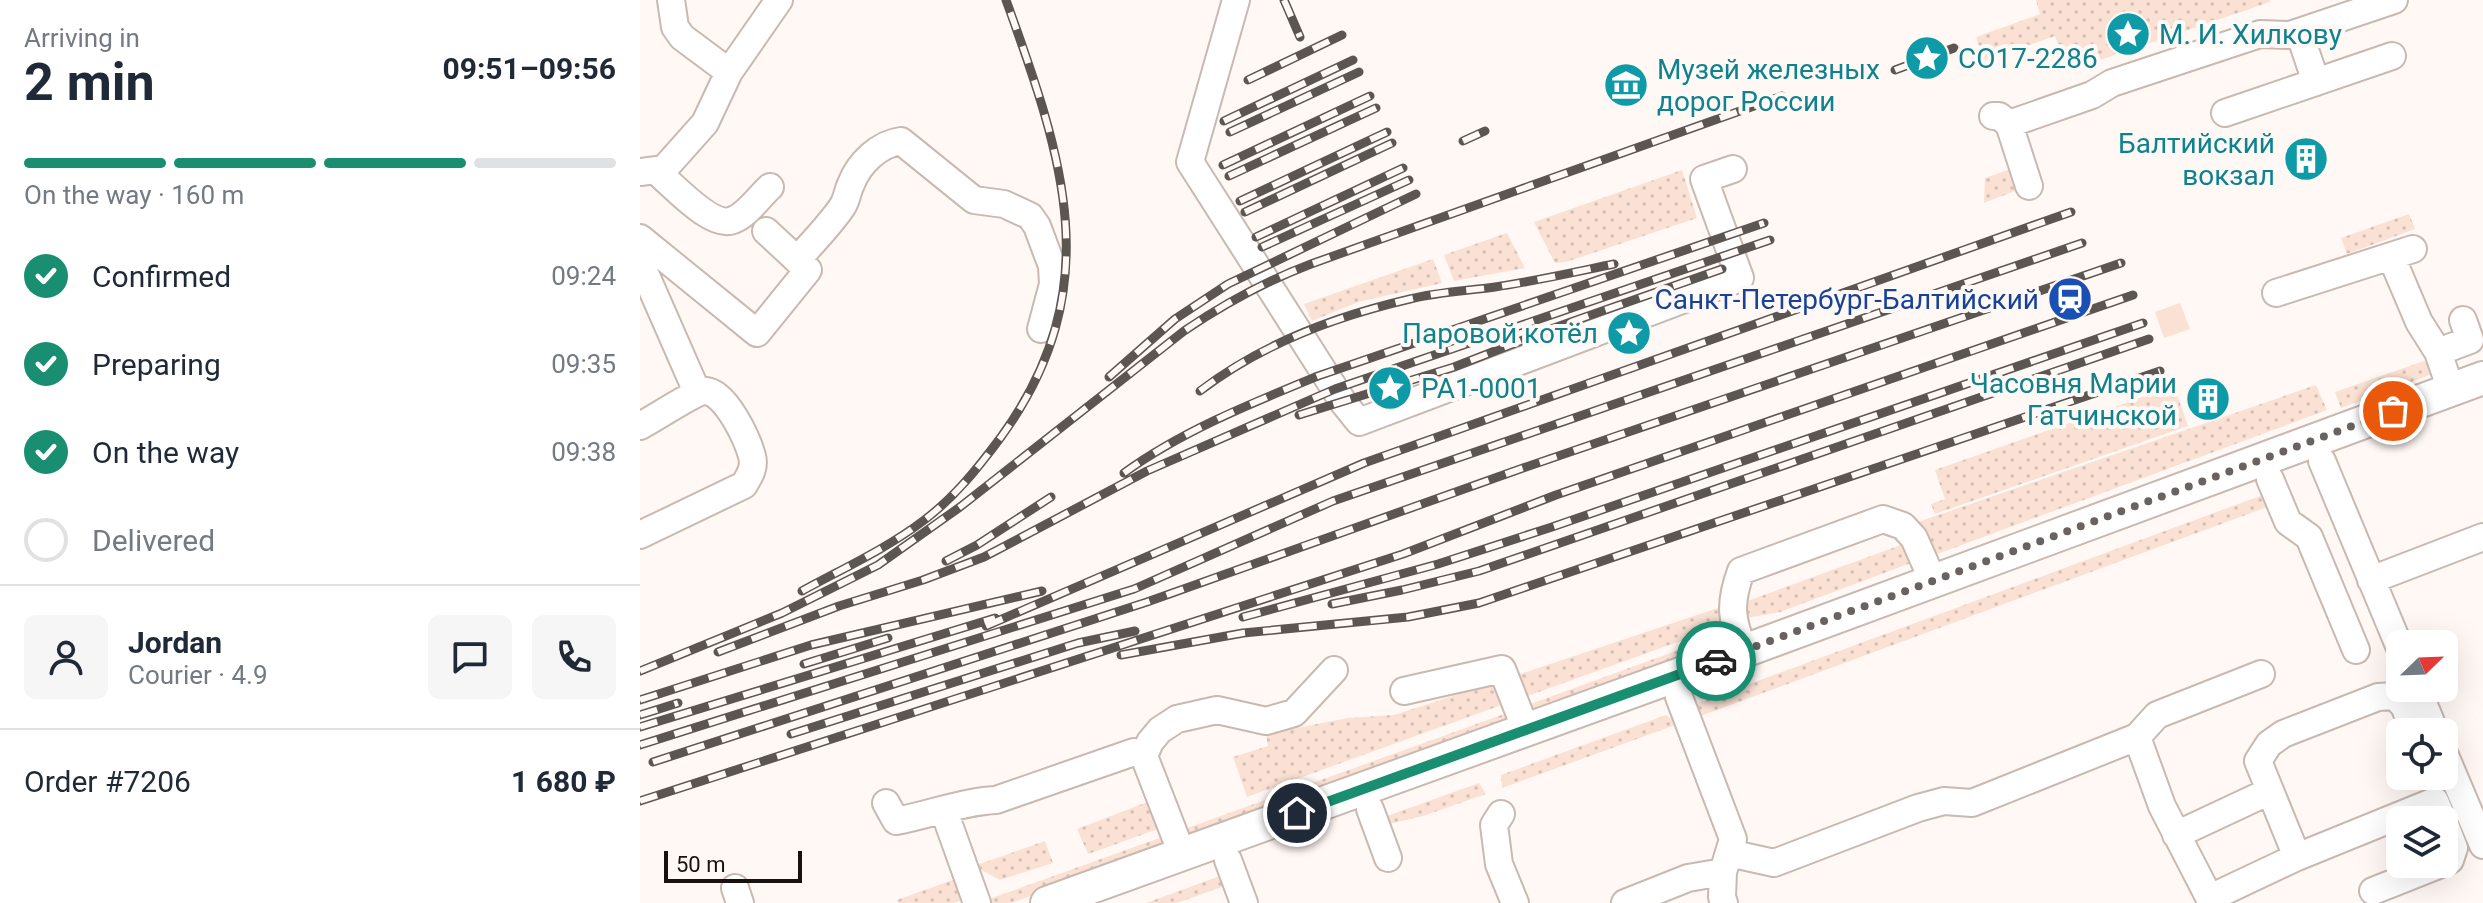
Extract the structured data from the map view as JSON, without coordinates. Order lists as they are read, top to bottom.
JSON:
{
  "places": {
    "place": [
      "М. И. Хилкову",
      "СО17-2286",
      "Паровой котёл",
      "РА1-0001"
    ],
    "museum": ["Музей железных дорог России"],
    "building": ["Балтийский вокзал", "Часовня Марии Гатчинской"],
    "station": ["Санкт-Петербург-Балтийский"]
  },
  "scale_bar": "50 m",
  "north": "top right",
  "page": {
    "heading": ["2 min", "Arriving in", "09:51–09:56"],
    "panel": [
      "Jordan",
      "Courier · 4.9",
      "Order #7206",
      "1 680 ₽"
    ],
    "bar": "On the way · 160 m",
    "list": [
      ["Confirmed", "09:24"],
      ["Preparing", "09:35"],
      ["On the way", "09:38"],
      "Delivered"
    ],
    "scale": "50 m"
  }
}
